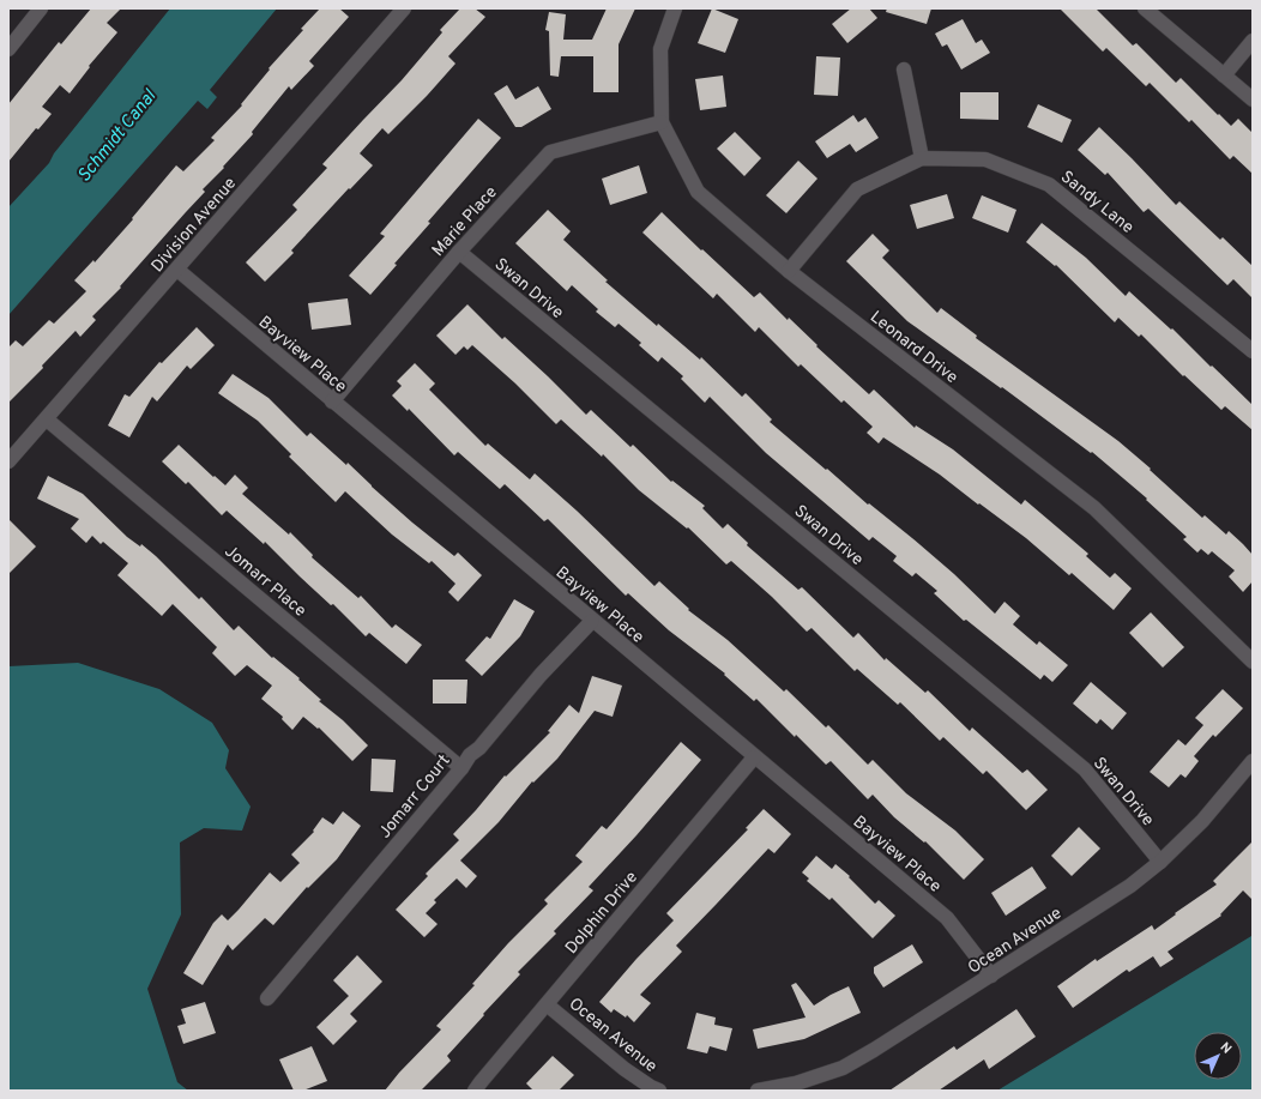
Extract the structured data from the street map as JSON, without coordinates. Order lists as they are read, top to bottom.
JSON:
{
  "streets": {
    "street": [
      "Sandy Lane",
      "Marie Place",
      "Division Avenue",
      "Swan Drive",
      "Leonard Drive",
      "Bayview Place",
      "Jomarr Place",
      "Jomarr Court",
      "Dolphin Drive",
      "Ocean Avenue"
    ]
  },
  "crossings": [
    ["Sandy Lane", "Leonard Drive"],
    ["Marie Place", "Swan Drive"],
    ["Marie Place", "Leonard Drive"],
    ["Marie Place", "Bayview Place"],
    ["Division Avenue", "Bayview Place"],
    ["Division Avenue", "Jomarr Place"],
    ["Swan Drive", "Ocean Avenue"],
    ["Bayview Place", "Jomarr Court"],
    ["Bayview Place", "Dolphin Drive"],
    ["Bayview Place", "Ocean Avenue"],
    ["Jomarr Place", "Jomarr Court"],
    ["Dolphin Drive", "Ocean Avenue"]
  ],
  "water": ["Schmidt Canal"],
  "north": "top right"
}
